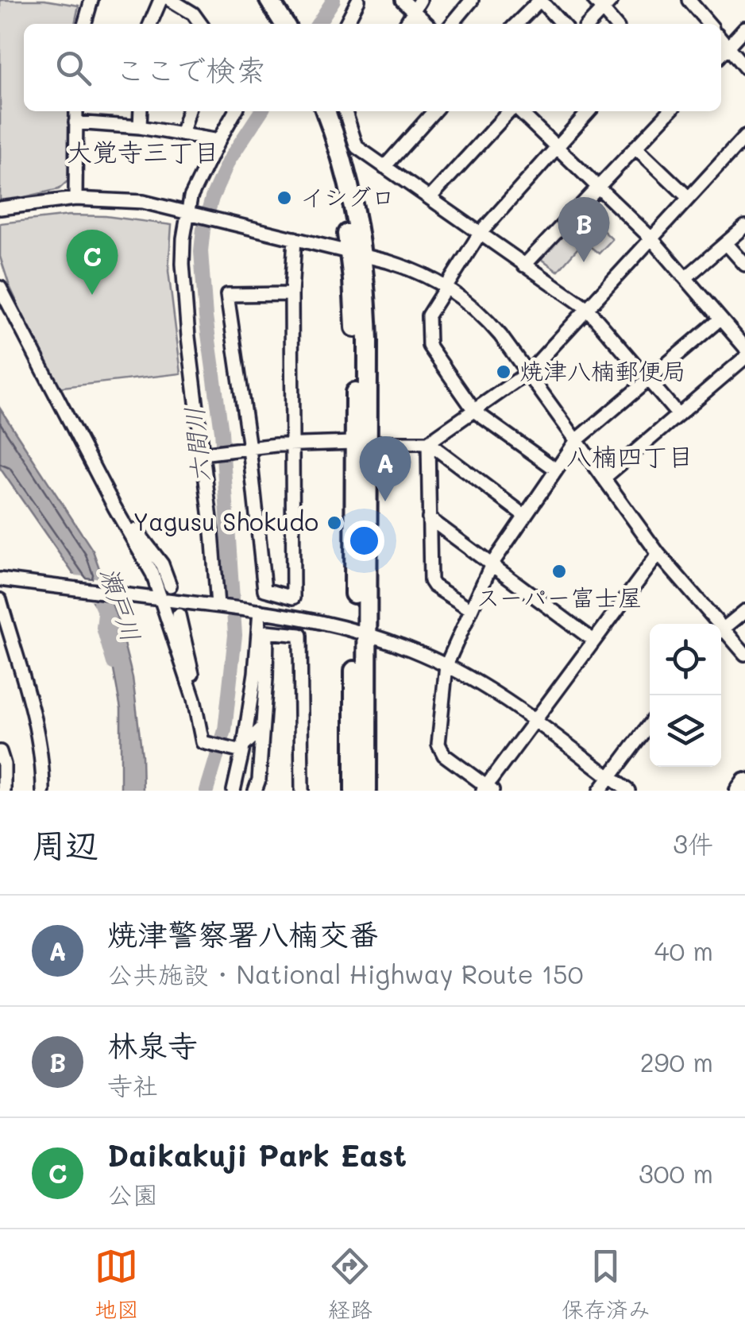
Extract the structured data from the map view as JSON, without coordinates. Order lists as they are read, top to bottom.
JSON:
{
  "districts": ["大覚寺三丁目", "八楠四丁目"],
  "water": ["六間川", "瀬戸川"],
  "places": [
    "イシグロ",
    "焼津八楠郵便局",
    "Yagusu Shokudo",
    "スーパー富士屋"
  ],
  "page": {
    "search": "ここで検索",
    "pins": ["B", "C", "A"],
    "heading": ["周辺", "3件"],
    "list": [
      {
        "mark": "A",
        "name": "焼津警察署八楠交番",
        "note": "公共施設 · National Highway Route 150",
        "value": "40 m"
      },
      {
        "mark": "B",
        "name": "林泉寺",
        "note": "寺社",
        "value": "290 m"
      },
      {
        "mark": "C",
        "name": "Daikakuji Park East",
        "note": "公園",
        "value": "300 m"
      }
    ],
    "nav": ["地図", "経路", "保存済み"]
  }
}
